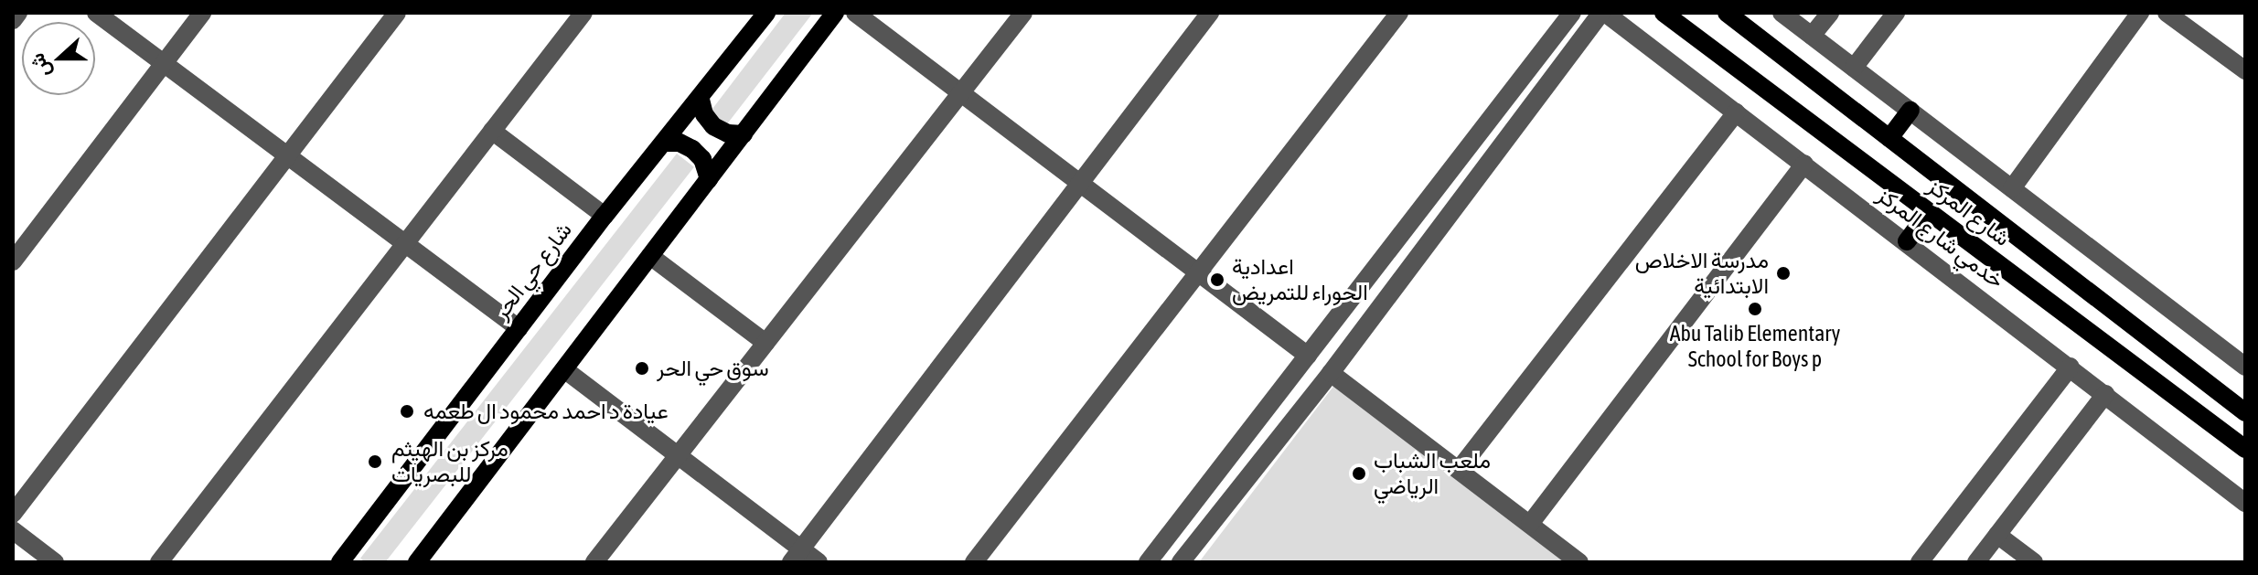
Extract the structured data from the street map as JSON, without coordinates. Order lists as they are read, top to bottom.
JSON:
{
  "streets": {
    "main road": ["شارع المركز", "شارع حي الحر"],
    "street": ["خدمي شارع المركز"]
  },
  "places": [
    "مدرسة الاخلاص الابتدائية",
    "اعدادية الحوراء للتمريض",
    "Abu Talib Elementary School for Boys p",
    "سوق حي الحر",
    "عيادة د احمد محمود ال طعمه",
    "مركز بن الهيثم للبصريات",
    "ملعب الشباب الرياضي"
  ],
  "north": "left"
}
